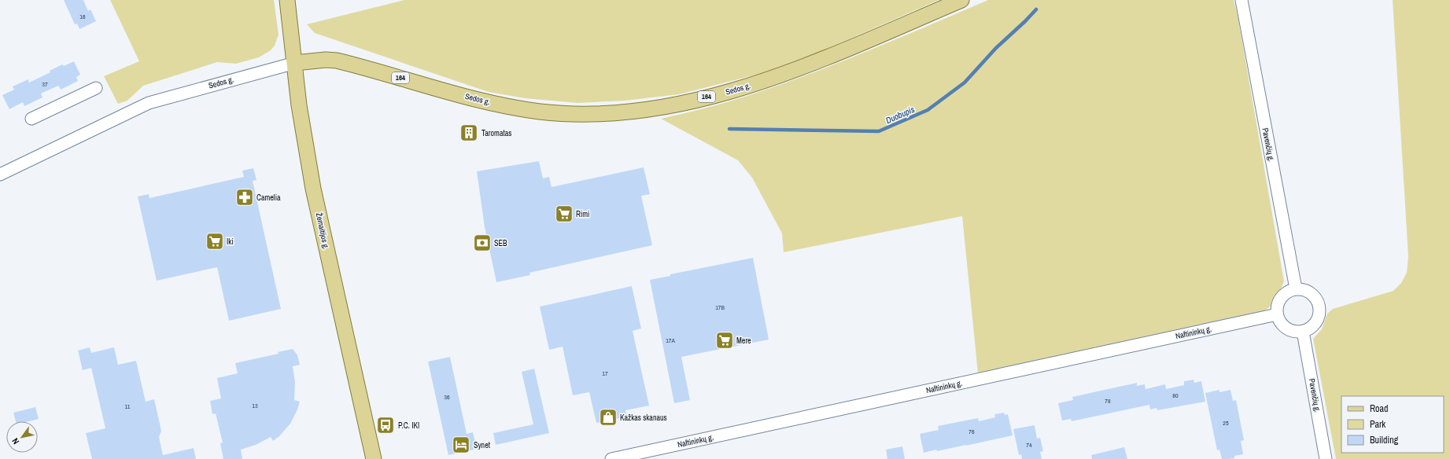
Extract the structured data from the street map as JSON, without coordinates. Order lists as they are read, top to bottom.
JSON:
{
  "streets": {
    "main road": ["164", "Sedos g.", "Žemaitijos g."],
    "street": ["Pavenčių g.", "Naftininkų g."]
  },
  "crossings": [
    ["Sedos g.", "Žemaitijos g."],
    ["Pavenčių g.", "Naftininkų g."]
  ],
  "water": ["Duobupis"],
  "places": {
    "building": ["Taromatas"],
    "pharmacy": ["Camelia"],
    "supermarket": ["Rimi", "Iki", "Mere"],
    "bank": ["SEB"],
    "shop": ["Kažkas skanaus"],
    "bus stop": ["P.C. IKI"],
    "hotel": ["Synet"]
  },
  "house_numbers": [
    "16",
    "37",
    "17B",
    "17A",
    "17",
    "80",
    "36",
    "78",
    "13",
    "11",
    "25",
    "76",
    "74"
  ],
  "legend": ["Road", "Park", "Building"],
  "north": "bottom left"
}
